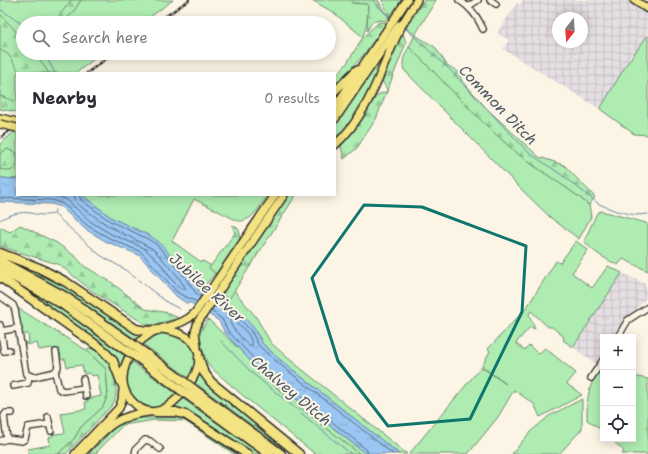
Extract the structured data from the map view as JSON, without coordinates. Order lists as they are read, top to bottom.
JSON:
{
  "water": ["Common Ditch", "Jubilee River", "Chalvey Ditch"],
  "north": "bottom",
  "page": {
    "search": "Search here",
    "heading": ["Nearby", "0 results"],
    "map_buttons": ["+", "−"]
  }
}
